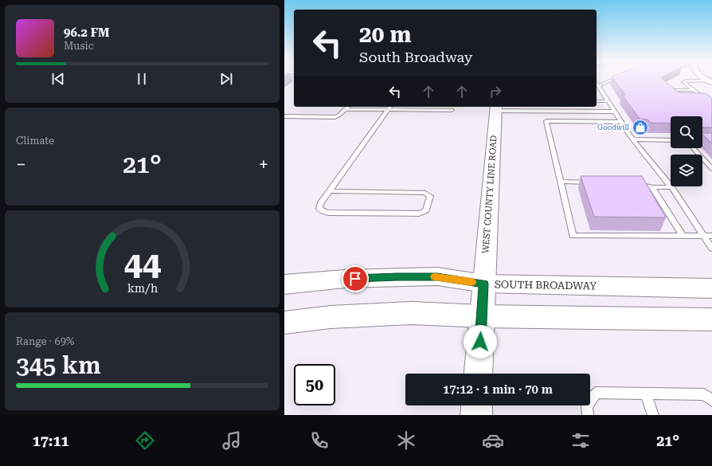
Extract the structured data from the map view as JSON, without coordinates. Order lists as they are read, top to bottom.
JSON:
{
  "streets": {
    "main road": ["WEST COUNTY LINE ROAD", "SOUTH BROADWAY"]
  },
  "crossings": [
    ["WEST COUNTY LINE ROAD", "SOUTH BROADWAY"]
  ],
  "places": {
    "shop": ["Goodwill"]
  },
  "page": {
    "turn": ["20 m", "South Broadway"],
    "song": ["96.2 FM", "Music"],
    "tile": [
      "Climate",
      ["Range · 69%", "345 km"]
    ],
    "heat": ["−", "21°", "+"],
    "limit": "50",
    "trip": "17:12 · 1 min · 70 m",
    "tabs": ["17:11", "21°"],
    "gauge": ["44", "km/h"]
  }
}
